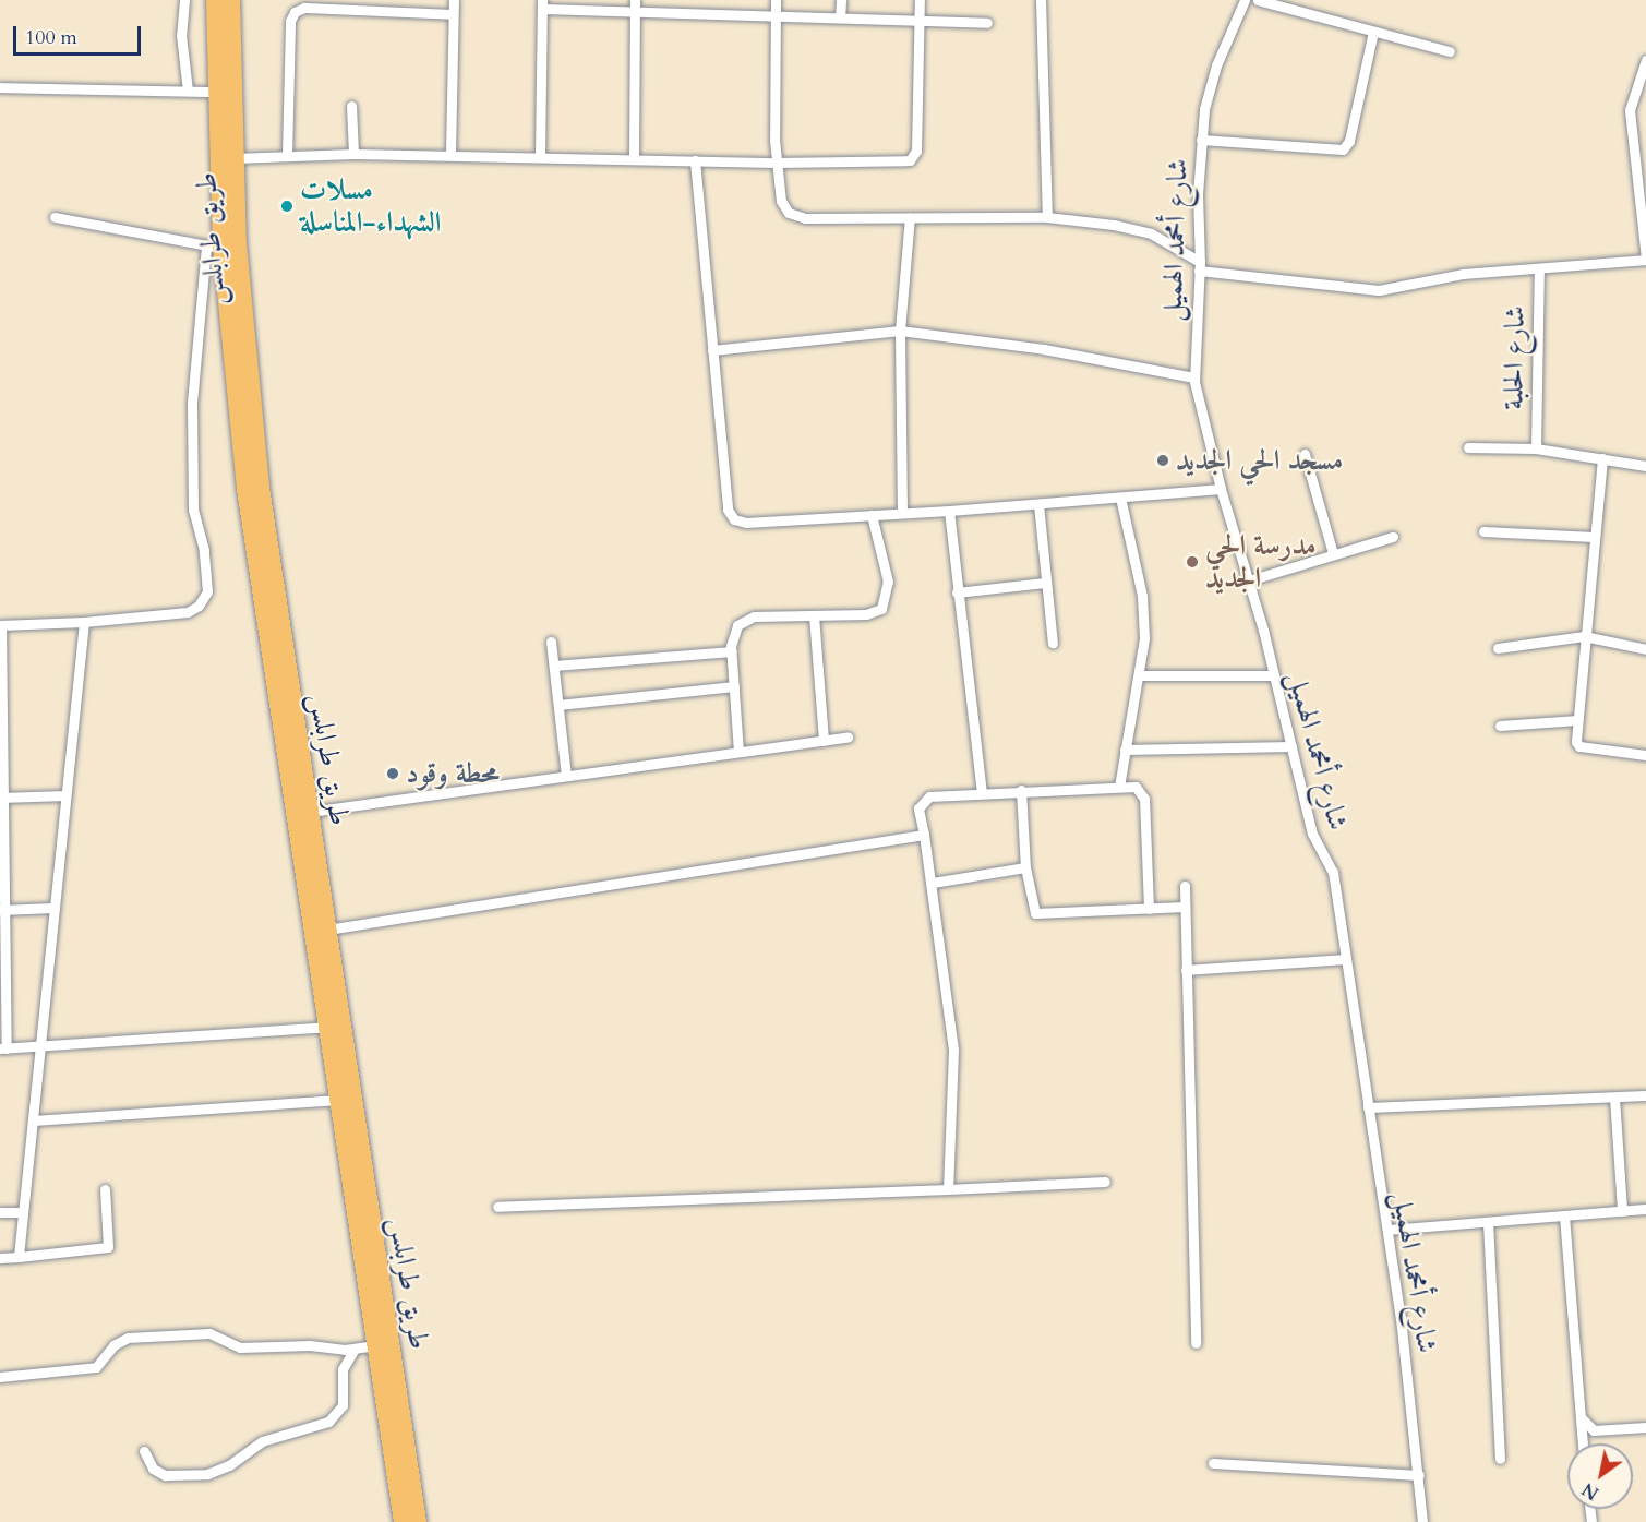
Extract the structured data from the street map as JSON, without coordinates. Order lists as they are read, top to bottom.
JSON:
{
  "streets": {
    "highway": ["طريق طرابلس"],
    "street": ["شارع أمحمد الهميل", "شارع الحلبة"]
  },
  "places": [
    "مسلات الشهداء-المناسلة",
    "مسجد الحي الجديد",
    "مدرسة الحي الجديد",
    "محطة وقود"
  ],
  "scale_bar": "100 m",
  "north": "bottom left"
}
